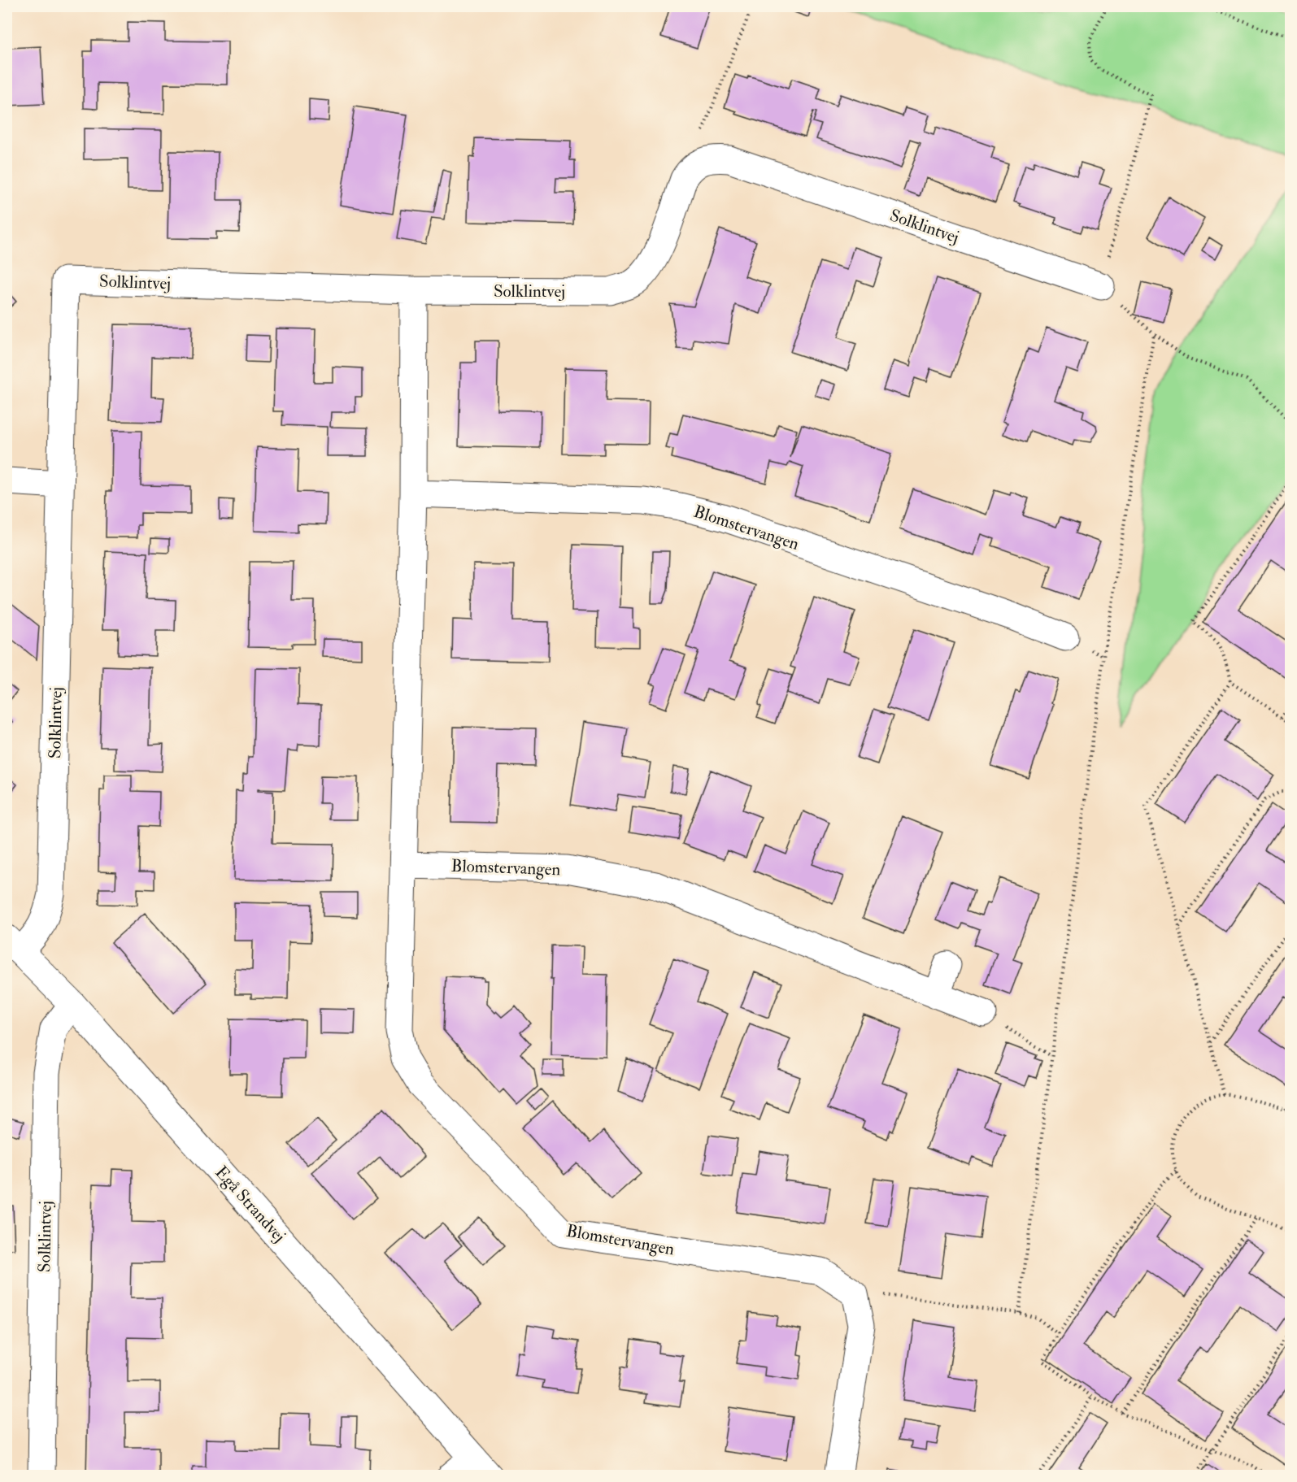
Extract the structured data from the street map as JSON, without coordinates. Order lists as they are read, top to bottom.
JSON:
{
  "streets": {
    "street": ["Solklintvej", "Blomstervangen", "Egå Strandvej"]
  },
  "crossings": [
    ["Solklintvej", "Blomstervangen"],
    ["Solklintvej", "Egå Strandvej"]
  ]
}
